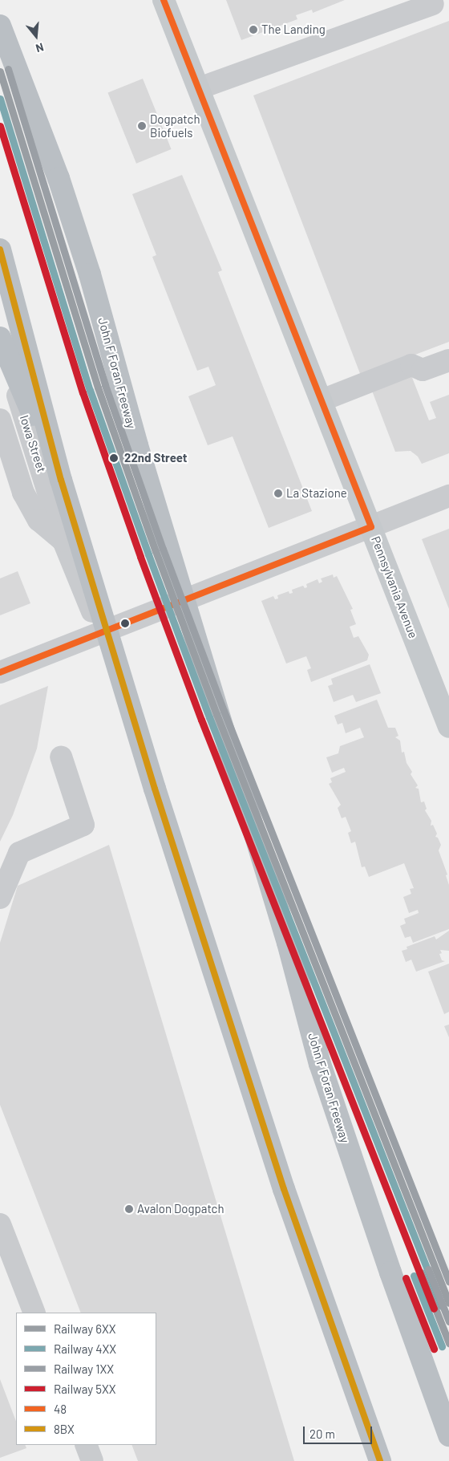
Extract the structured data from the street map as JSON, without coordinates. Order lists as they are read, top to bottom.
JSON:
{
  "streets": {
    "highway": ["John F Foran Freeway"],
    "main road": ["Pennsylvania Avenue"],
    "street": ["Iowa Street"]
  },
  "places": [
    "The Landing",
    "Dogpatch Biofuels",
    "22nd Street",
    "La Stazione",
    "Avalon Dogpatch"
  ],
  "lines": [
    "transit line 48",
    "rail line 1XX",
    "rail line 6XX",
    "rail line 4XX",
    "rail line 5XX",
    "transit line 8BX"
  ],
  "legend": [
    "Railway 6XX",
    "Railway 4XX",
    "Railway 1XX",
    "Railway 5XX",
    "48",
    "8BX"
  ],
  "scale_bar": "20 m",
  "north": "bottom"
}
